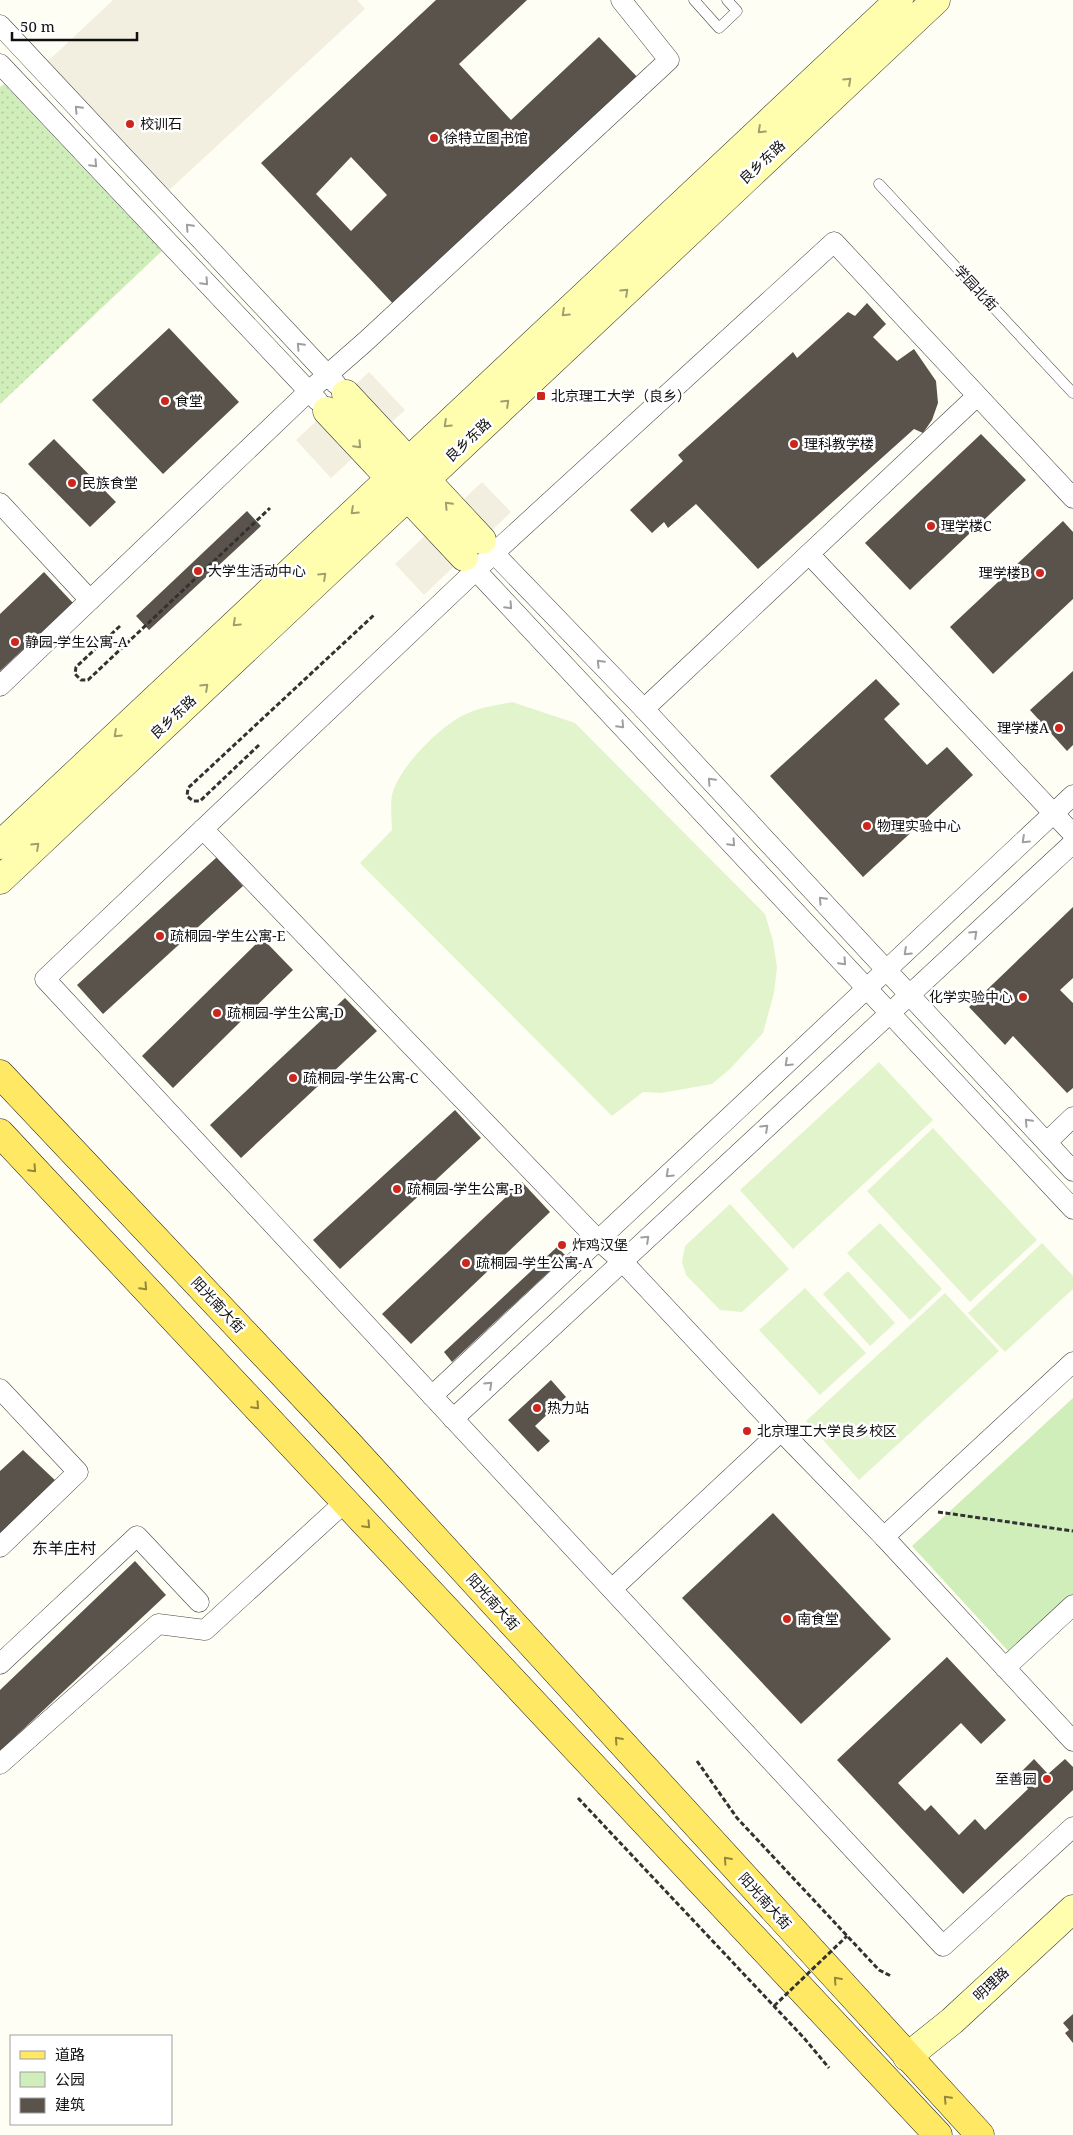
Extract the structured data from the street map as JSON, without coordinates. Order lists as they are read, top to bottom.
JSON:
{
  "streets": {
    "main road": ["良乡东路", "阳光南大街", "明理路"],
    "lane": ["学园北街"]
  },
  "crossings": [
    ["阳光南大街", "明理路"]
  ],
  "districts": ["东羊庄村"],
  "places": {
    "other": [
      "校训石",
      "徐特立图书馆",
      "食堂",
      "理科教学楼",
      "民族食堂",
      "理学楼C",
      "大学生活动中心",
      "理学楼B",
      "静园-学生公寓-A",
      "理学楼A",
      "物理实验中心",
      "疏桐园-学生公寓-E",
      "化学实验中心",
      "疏桐园-学生公寓-D",
      "疏桐园-学生公寓-C",
      "疏桐园-学生公寓-B",
      "炸鸡汉堡",
      "疏桐园-学生公寓-A",
      "热力站",
      "北京理工大学良乡校区",
      "南食堂",
      "至善园"
    ],
    "transit": ["北京理工大学（良乡）"]
  },
  "legend": ["道路", "公园", "建筑"],
  "scale_bar": "50 m"
}
